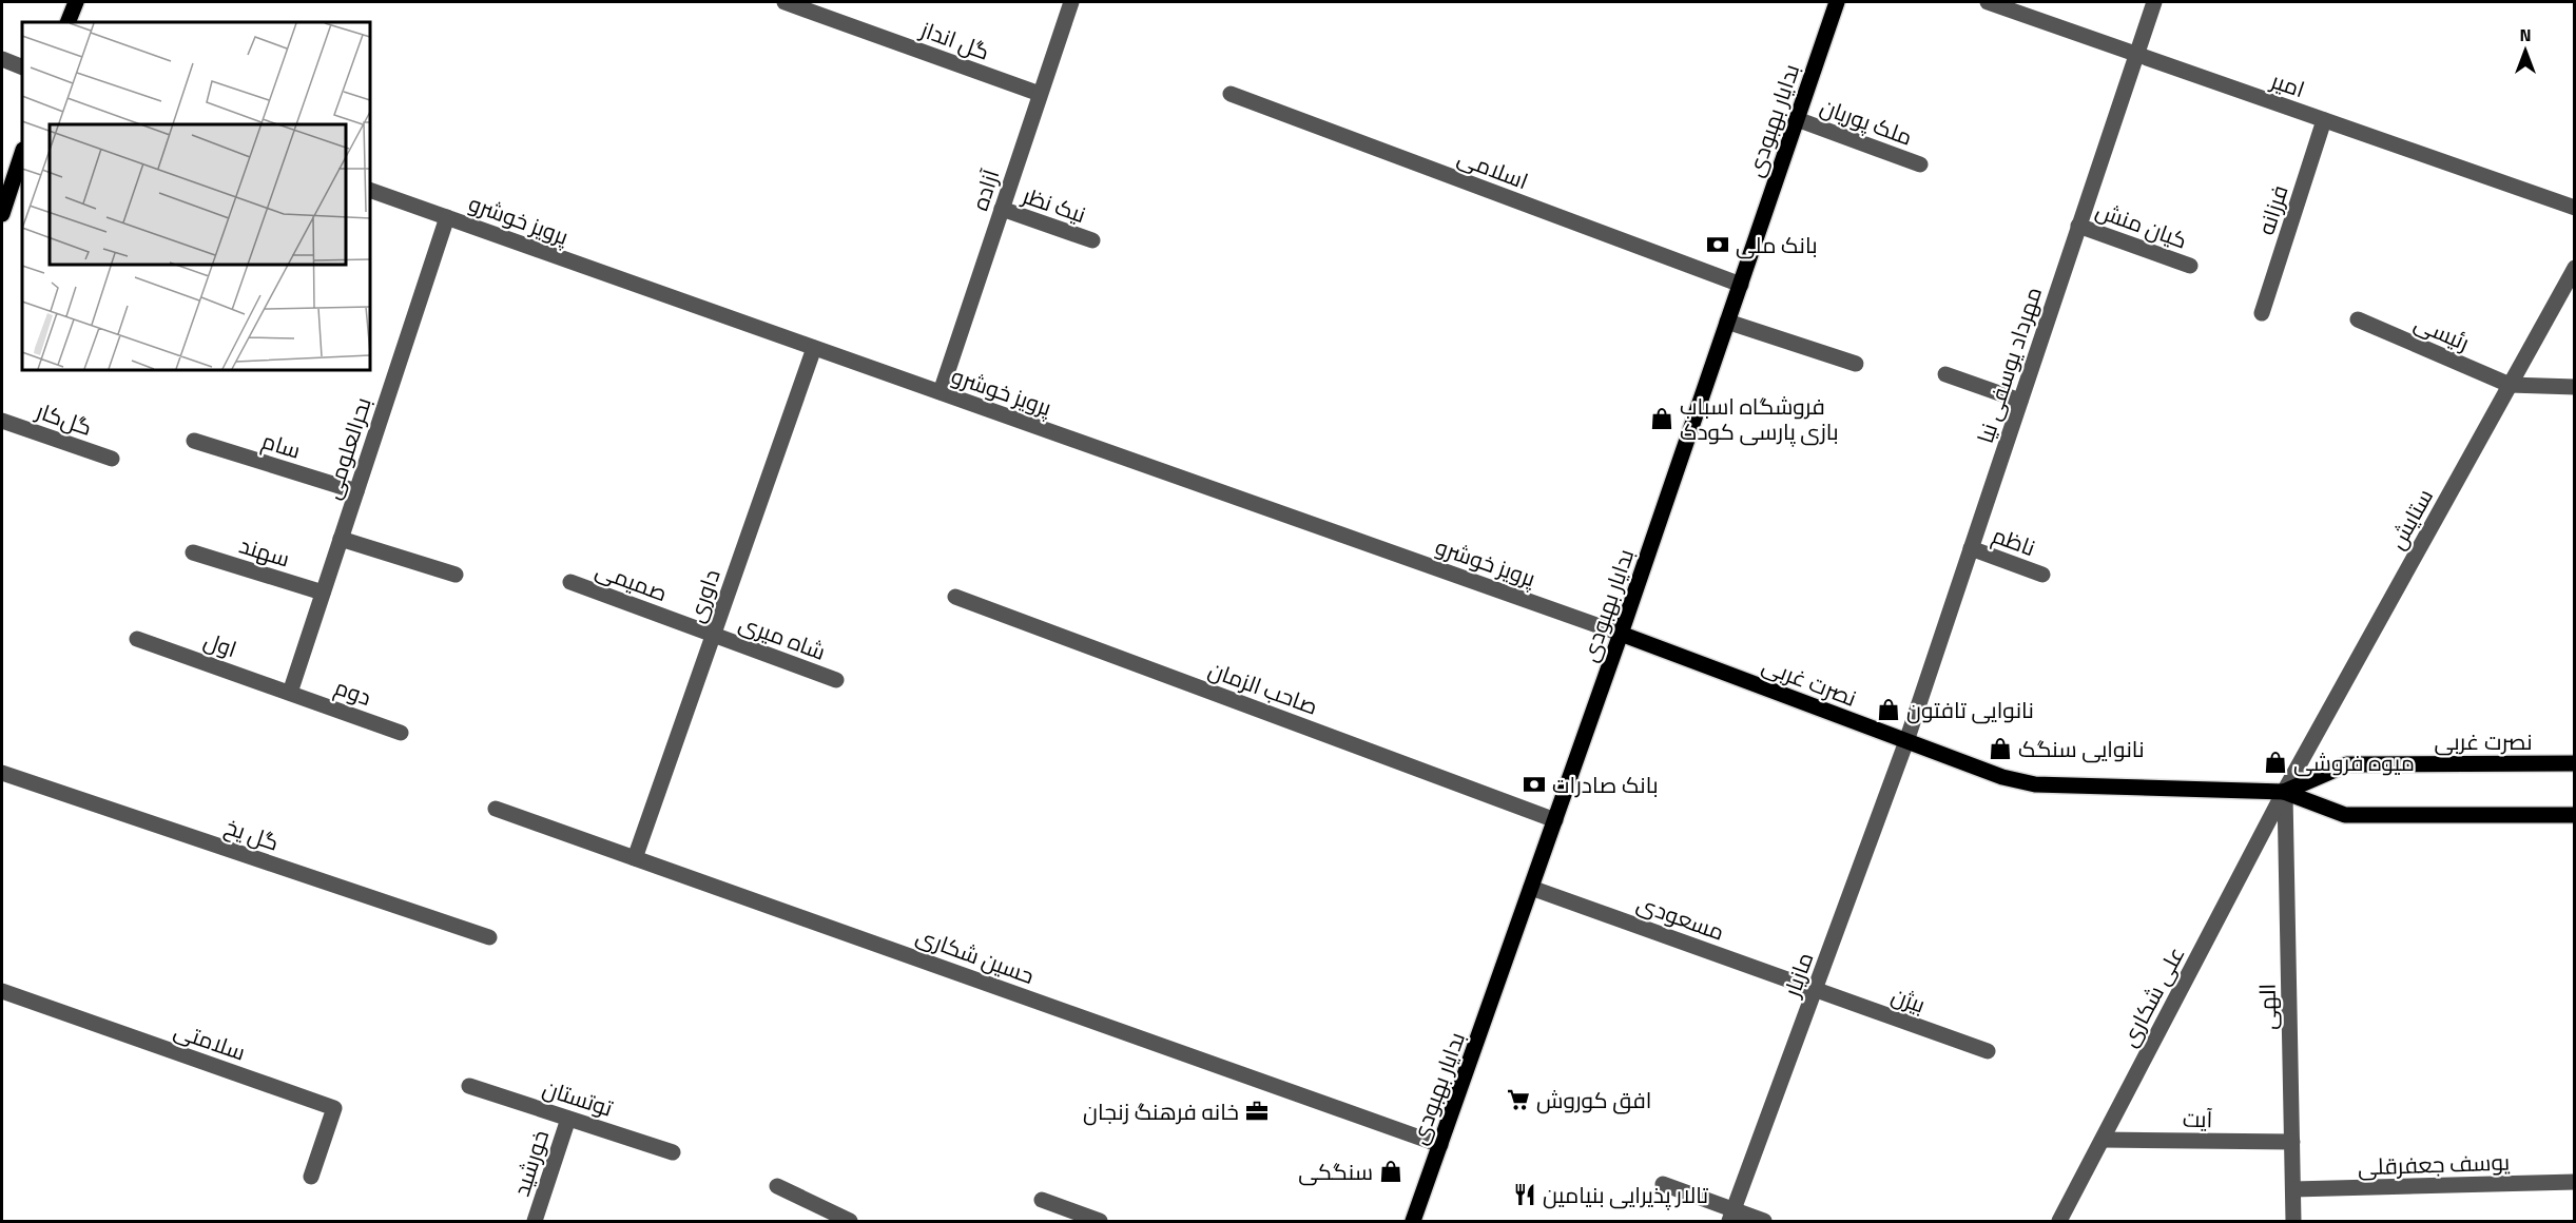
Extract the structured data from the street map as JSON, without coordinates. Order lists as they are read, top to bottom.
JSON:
{
  "streets": {
    "main road": ["بدایار بهبودی", "نصرت غربی"],
    "street": [
      "گل انداز",
      "امیر",
      "ملک پوریان",
      "اسلامی",
      "آزاده",
      "نیک نظر",
      "فرزانه",
      "پرویز خوشرو",
      "کیان منش",
      "رئیسی",
      "مهرداد یوسفی نیا",
      "گل‌کار",
      "سام",
      "بحرالعلومی",
      "ستایش",
      "ناظم",
      "سهند",
      "صمیمی",
      "داوری",
      "شاه میری",
      "اول",
      "صاحب الزمان",
      "دوم",
      "گل یخ",
      "مسعودی",
      "حسین شکاری",
      "مازیار",
      "علی شکاری",
      "بیژن",
      "الهی",
      "سلامتی",
      "توتستان",
      "آیت",
      "خورشید",
      "یوسف جعفرقلی"
    ]
  },
  "crossings": [
    ["گل انداز", "آزاده"],
    ["امیر", "فرزانه"],
    ["امیر", "مهرداد یوسفی نیا"],
    ["بدایار بهبودی", "ملک پوریان"],
    ["بدایار بهبودی", "اسلامی"],
    ["بدایار بهبودی", "پرویز خوشرو"],
    ["بدایار بهبودی", "نصرت غربی"],
    ["بدایار بهبودی", "صاحب الزمان"],
    ["بدایار بهبودی", "مسعودی"],
    ["بدایار بهبودی", "حسین شکاری"],
    ["آزاده", "نیک نظر"],
    ["آزاده", "پرویز خوشرو"],
    ["پرویز خوشرو", "بحرالعلومی"],
    ["پرویز خوشرو", "داوری"],
    ["پرویز خوشرو", "نصرت غربی"],
    ["کیان منش", "مهرداد یوسفی نیا"],
    ["رئیسی", "ستایش"],
    ["مهرداد یوسفی نیا", "ناظم"],
    ["مهرداد یوسفی نیا", "نصرت غربی"],
    ["مهرداد یوسفی نیا", "مازیار"],
    ["سام", "بحرالعلومی"],
    ["بحرالعلومی", "سهند"],
    ["بحرالعلومی", "اول"],
    ["بحرالعلومی", "دوم"],
    ["ستایش", "نصرت غربی"],
    ["ستایش", "علی شکاری"],
    ["ستایش", "الهی"],
    ["صمیمی", "داوری"],
    ["صمیمی", "شاه میری"],
    ["داوری", "شاه میری"],
    ["داوری", "حسین شکاری"],
    ["اول", "دوم"],
    ["نصرت غربی", "مازیار"],
    ["نصرت غربی", "علی شکاری"],
    ["نصرت غربی", "الهی"],
    ["مسعودی", "مازیار"],
    ["مسعودی", "بیژن"],
    ["مازیار", "بیژن"],
    ["علی شکاری", "الهی"],
    ["علی شکاری", "آیت"],
    ["الهی", "آیت"],
    ["الهی", "یوسف جعفرقلی"],
    ["توتستان", "خورشید"]
  ],
  "places": {
    "bank": ["بانک ملی", "بانک صادرات"],
    "shop": [
      "فروشگاه اسباب بازی پارسی کودک",
      "نانوایی تافتون",
      "نانوایی سنگک",
      "میوه فروشی",
      "سنگکی"
    ],
    "supermarket": ["افق کوروش"],
    "office": ["خانه فرهنگ زنجان"],
    "restaurant": ["تالار پذیرایی بنیامین"]
  },
  "north": "top"
}
